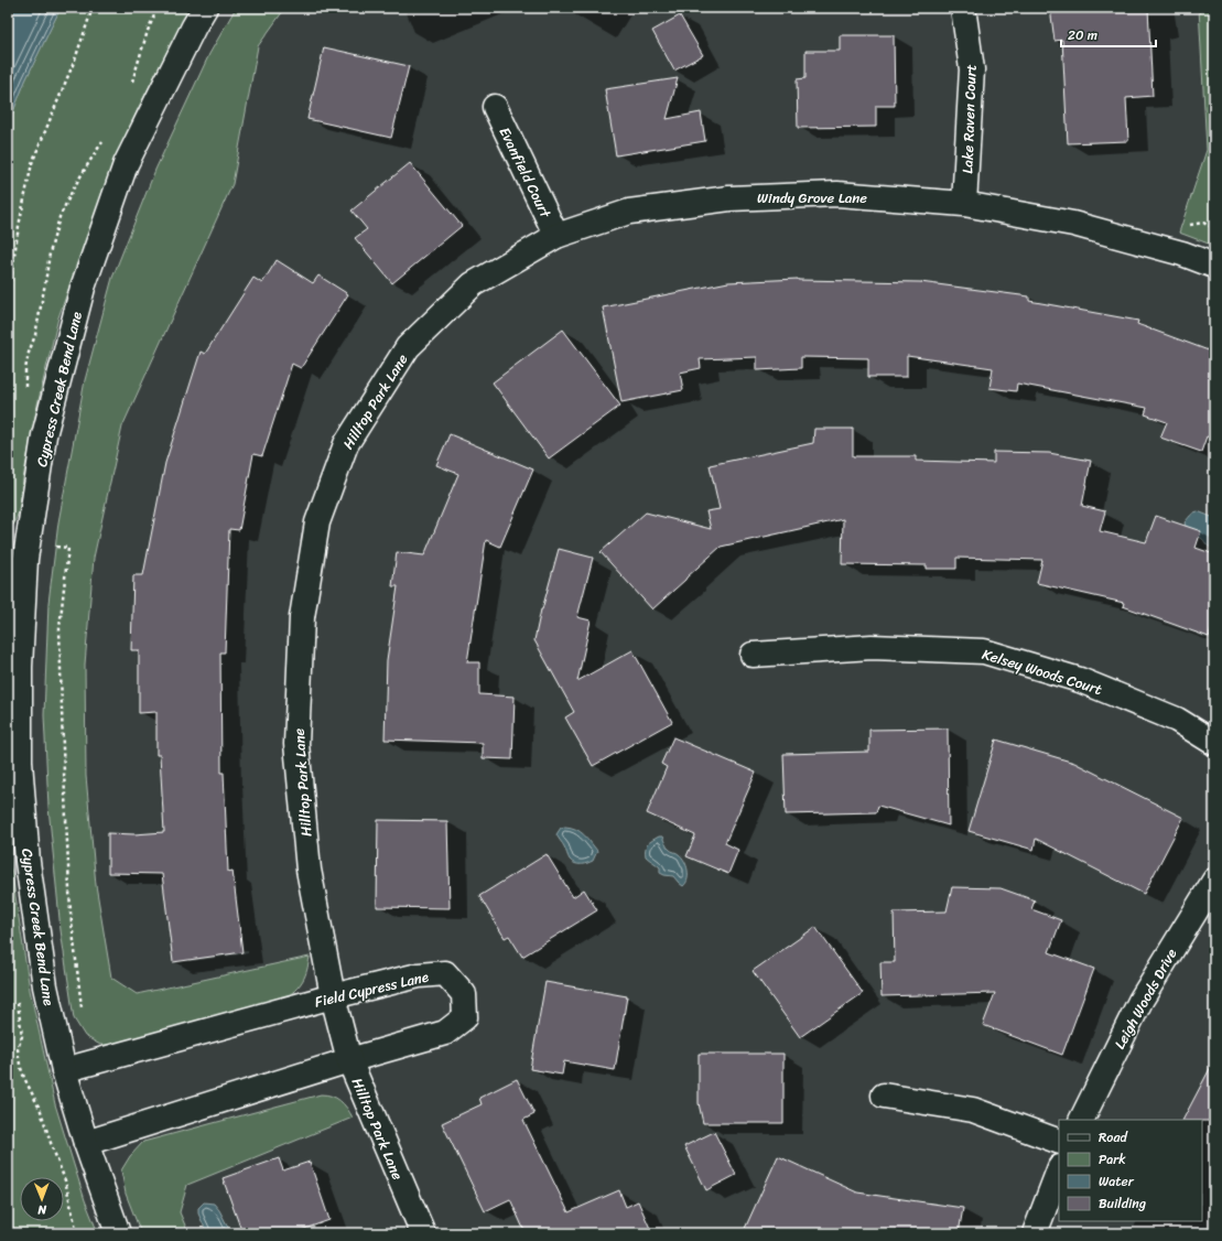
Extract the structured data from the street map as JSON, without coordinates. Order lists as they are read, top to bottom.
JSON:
{
  "streets": {
    "street": [
      "Lake Raven Court",
      "Evanfield Court",
      "Windy Grove Lane",
      "Cypress Creek Bend Lane",
      "Hilltop Park Lane",
      "Kelsey Woods Court",
      "Field Cypress Lane",
      "Leigh Woods Drive"
    ]
  },
  "crossings": [
    ["Lake Raven Court", "Windy Grove Lane"],
    ["Evanfield Court", "Windy Grove Lane"],
    ["Windy Grove Lane", "Hilltop Park Lane"],
    ["Cypress Creek Bend Lane", "Field Cypress Lane"],
    ["Hilltop Park Lane", "Field Cypress Lane"]
  ],
  "legend": [
    "Road",
    "Park",
    "Water",
    "Building"
  ],
  "scale_bar": "20 m",
  "north": "bottom"
}
